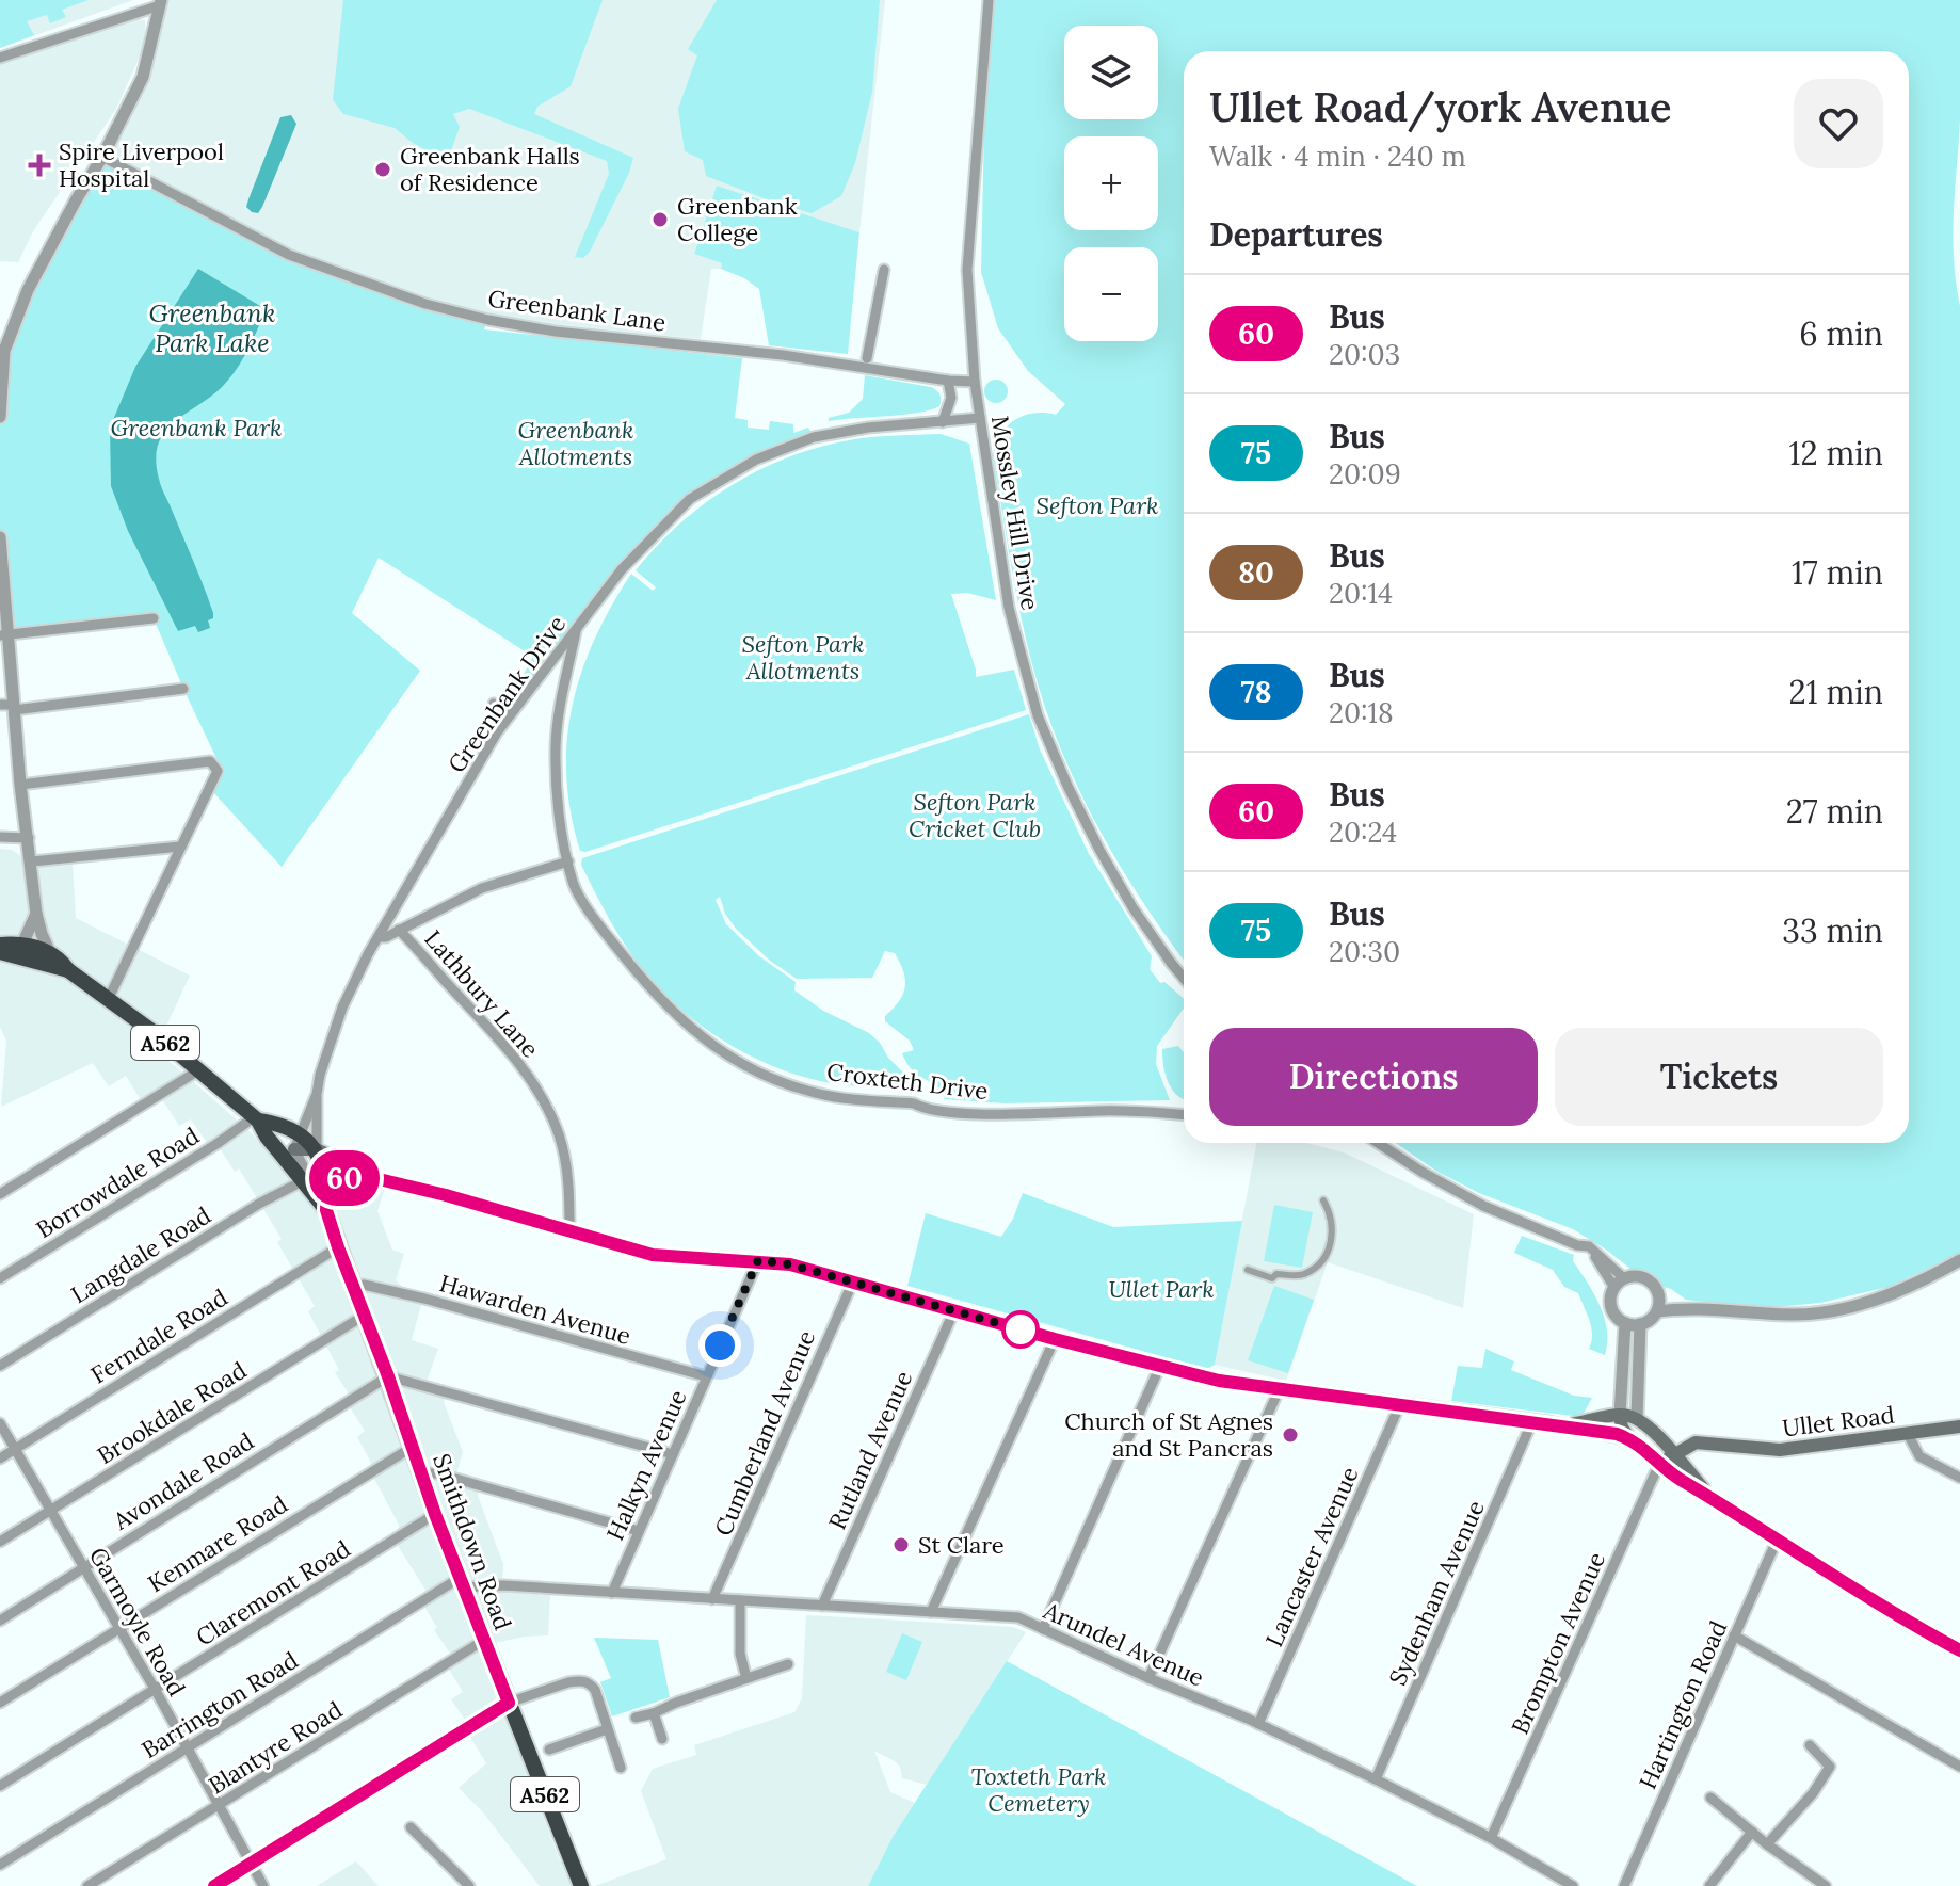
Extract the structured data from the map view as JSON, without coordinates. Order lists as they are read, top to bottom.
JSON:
{
  "streets": {
    "highway": ["A562", "Smithdown Road"],
    "main road": ["Ullet Road"],
    "street": [
      "Greenbank Lane",
      "Mossley Hill Drive",
      "Greenbank Drive",
      "Lathbury Lane",
      "Croxteth Drive",
      "Borrowdale Road",
      "Langdale Road",
      "Hawarden Avenue",
      "Ferndale Road",
      "Brookdale Road",
      "Cumberland Avenue",
      "Rutland Avenue",
      "Halkyn Avenue",
      "Avondale Road",
      "Kenmare Road",
      "Lancaster Avenue",
      "Claremont Road",
      "Sydenham Avenue",
      "Garmoyle Road",
      "Brompton Avenue",
      "Arundel Avenue",
      "Barrington Road",
      "Hartington Road",
      "Blantyre Road"
    ]
  },
  "crossings": [
    ["Greenbank Lane", "Mossley Hill Drive"],
    ["Mossley Hill Drive", "Greenbank Drive"],
    ["Greenbank Drive", "Croxteth Drive"],
    ["Greenbank Drive", "Smithdown Road"],
    ["Borrowdale Road", "Smithdown Road"],
    ["Langdale Road", "Smithdown Road"],
    ["Hawarden Avenue", "Halkyn Avenue"],
    ["Hawarden Avenue", "Smithdown Road"],
    ["Ferndale Road", "Smithdown Road"],
    ["Ferndale Road", "Garmoyle Road"],
    ["Brookdale Road", "Smithdown Road"],
    ["Brookdale Road", "Garmoyle Road"],
    ["Cumberland Avenue", "Arundel Avenue"],
    ["Rutland Avenue", "Arundel Avenue"],
    ["Halkyn Avenue", "Arundel Avenue"],
    ["Avondale Road", "Smithdown Road"],
    ["Avondale Road", "Garmoyle Road"],
    ["Smithdown Road", "Kenmare Road"],
    ["Smithdown Road", "Claremont Road"],
    ["Smithdown Road", "Arundel Avenue"],
    ["Smithdown Road", "Barrington Road"],
    ["Smithdown Road", "Blantyre Road"],
    ["Kenmare Road", "Garmoyle Road"],
    ["Lancaster Avenue", "Arundel Avenue"],
    ["Claremont Road", "Garmoyle Road"],
    ["Sydenham Avenue", "Arundel Avenue"],
    ["Garmoyle Road", "Barrington Road"],
    ["Garmoyle Road", "Blantyre Road"],
    ["Brompton Avenue", "Arundel Avenue"],
    ["Arundel Avenue", "Barrington Road"]
  ],
  "water": ["Greenbank Park Lake"],
  "parks": [
    "Greenbank Park",
    "Greenbank Allotments",
    "Sefton Park",
    "Sefton Park Allotments",
    "Sefton Park Cricket Club",
    "Ullet Park",
    "Toxteth Park Cemetery"
  ],
  "places": {
    "health": ["Spire Liverpool Hospital"],
    "other": [
      "Greenbank Halls of Residence",
      "Greenbank College",
      "Church of St Agnes and St Pancras",
      "St Clare"
    ]
  },
  "lines": ["bus line 60"],
  "page": {
    "on_map": "60",
    "map_buttons": ["+", "−"],
    "heading": [
      ["Ullet Road/york Avenue", "Walk · 4 min · 240 m"],
      "Departures"
    ],
    "list": [
      {
        "mark": "60",
        "name": "Bus",
        "note": "20:03",
        "value": "6 min"
      },
      {
        "mark": "75",
        "name": "Bus",
        "note": "20:09",
        "value": "12 min"
      },
      {
        "mark": "80",
        "name": "Bus",
        "note": "20:14",
        "value": "17 min"
      },
      {
        "mark": "78",
        "name": "Bus",
        "note": "20:18",
        "value": "21 min"
      },
      {
        "mark": "60",
        "name": "Bus",
        "note": "20:24",
        "value": "27 min"
      },
      {
        "mark": "75",
        "name": "Bus",
        "note": "20:30",
        "value": "33 min"
      }
    ],
    "buttons": ["Directions", "Tickets"]
  }
}
